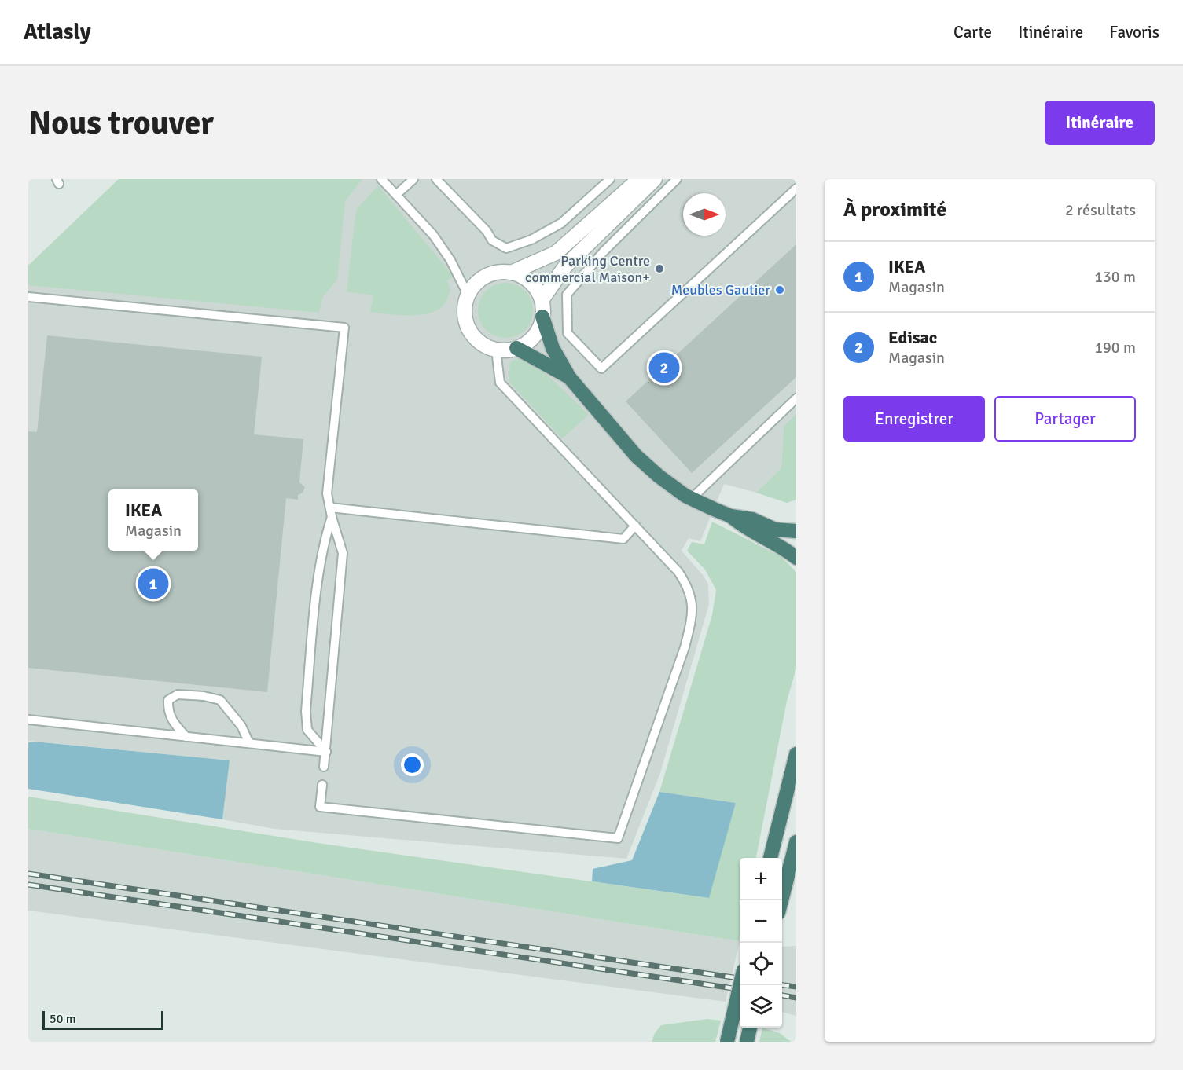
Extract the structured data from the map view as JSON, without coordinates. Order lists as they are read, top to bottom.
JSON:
{
  "places": ["Parking Centre commercial Maison+", "Meubles Gautier"],
  "scale_bar": "50 m",
  "north": "right",
  "page": {
    "header": "Atlasly",
    "nav": ["Carte", "Itinéraire", "Favoris"],
    "buttons": [
      "Itinéraire",
      ["Enregistrer", "Partager"]
    ],
    "title": "Nous trouver",
    "heading": ["À proximité", "2 résultats"],
    "list": [
      {
        "mark": "1",
        "name": "IKEA",
        "note": "Magasin",
        "value": "130 m"
      },
      {
        "mark": "2",
        "name": "Edisac",
        "note": "Magasin",
        "value": "190 m"
      }
    ],
    "pins": ["2", "1"],
    "popup": ["IKEA", "Magasin"],
    "map_buttons": ["+", "−"],
    "scale": "50 m"
  }
}
